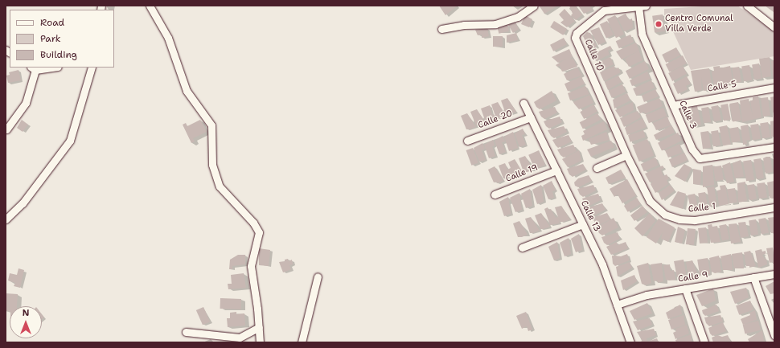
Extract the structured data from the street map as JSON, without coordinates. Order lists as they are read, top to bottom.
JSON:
{
  "streets": {
    "street": [
      "Calle 10",
      "Calle 5",
      "Calle 3",
      "Calle 20",
      "Calle 19",
      "Calle 1",
      "Calle 13",
      "Calle 9"
    ]
  },
  "crossings": [
    ["Calle 10", "Calle 3"],
    ["Calle 10", "Calle 1"],
    ["Calle 5", "Calle 3"],
    ["Calle 20", "Calle 13"],
    ["Calle 19", "Calle 13"],
    ["Calle 13", "Calle 9"]
  ],
  "places": ["Centro Comunal Villa Verde"],
  "legend": ["Road", "Park", "Building"],
  "north": "top"
}
